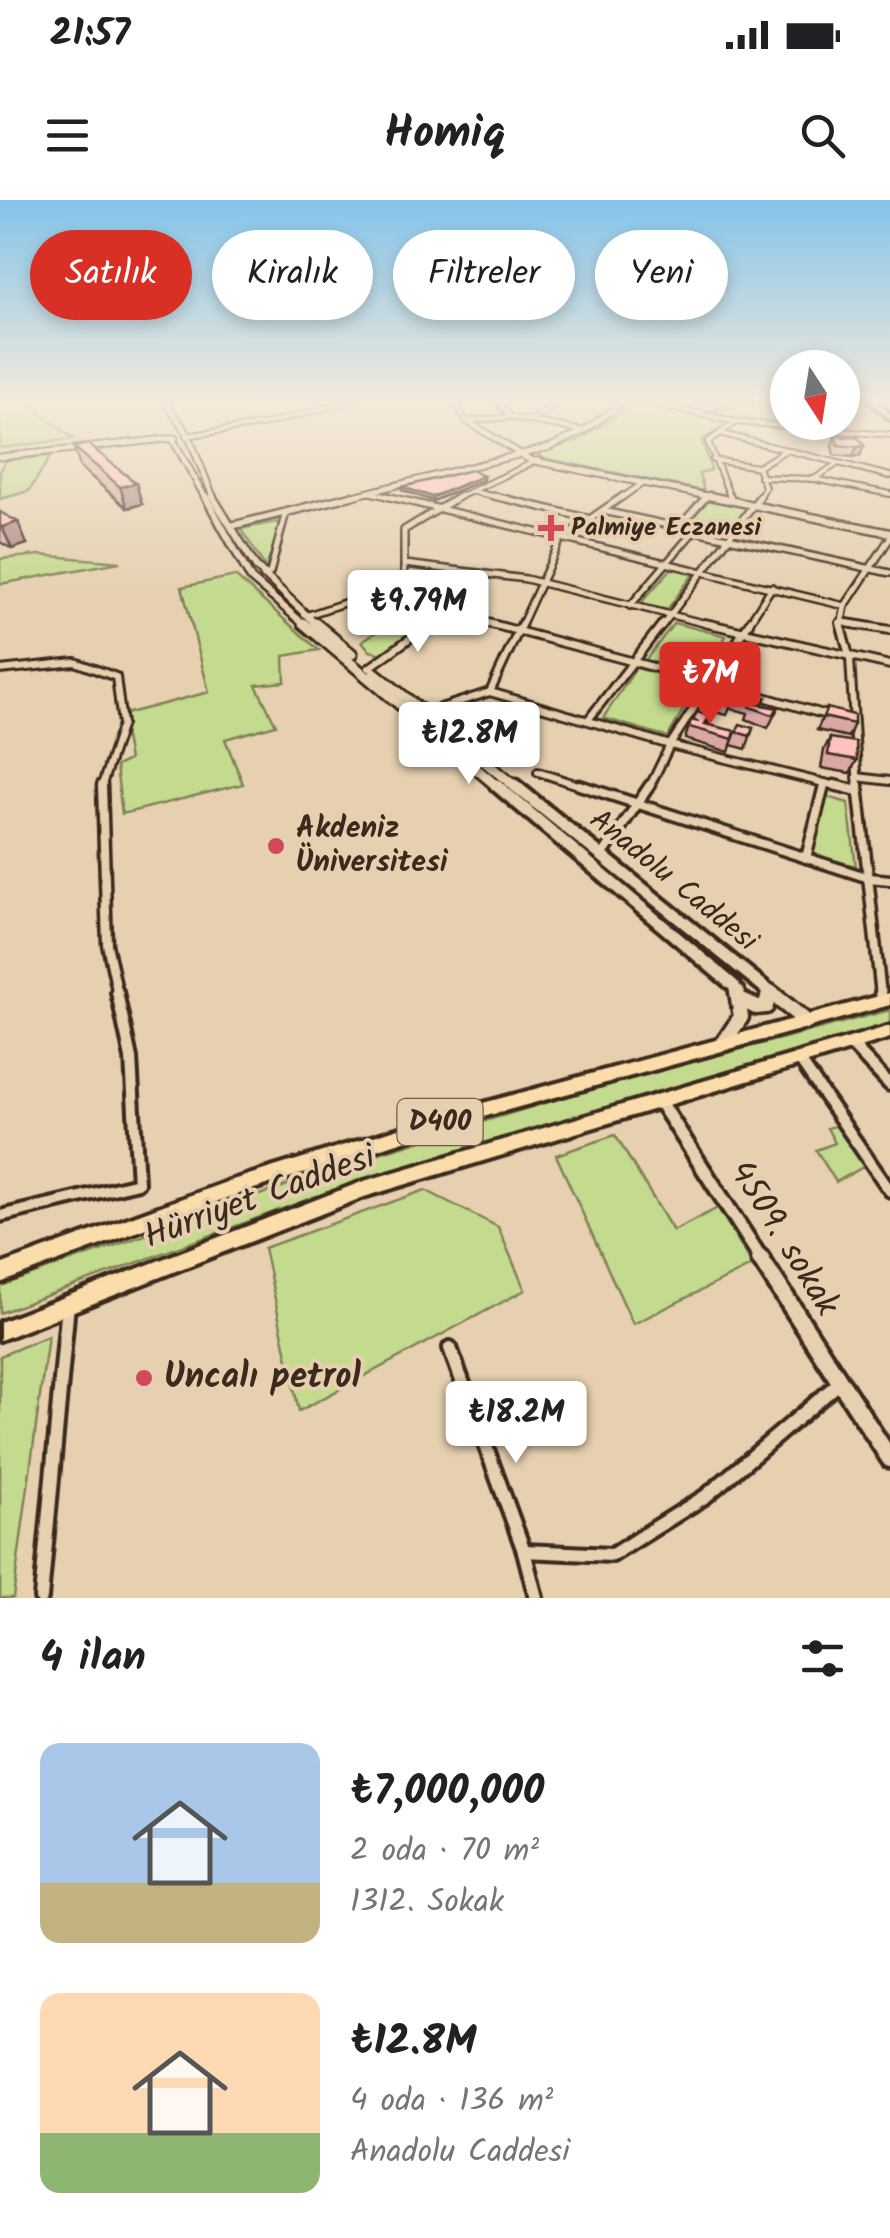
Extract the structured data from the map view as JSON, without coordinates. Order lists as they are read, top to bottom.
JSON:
{
  "streets": {
    "main road": ["Anadolu Caddesi", "D400", "Hürriyet Caddesi"],
    "street": ["4509. sokak"]
  },
  "crossings": [
    ["Anadolu Caddesi", "Hürriyet Caddesi"],
    ["Hürriyet Caddesi", "4509. sokak"]
  ],
  "places": {
    "health": ["Palmiye Eczanesi"],
    "other": ["Akdeniz Üniversitesi", "Uncalı petrol"]
  },
  "north": "bottom",
  "page": {
    "status": "21:57",
    "header": "Homiq",
    "chip": [
      "Satılık",
      "Kiralık",
      "Filtreler",
      "Yeni"
    ],
    "price": [
      "₺9.79M",
      "₺7M",
      "₺12.8M",
      "₺18.2M"
    ],
    "heading": "4 ilan",
    "list": [
      {
        "name": "₺7,000,000",
        "note": "2 oda · 70 m² · 1312. Sokak"
      },
      {
        "name": "₺12.8M",
        "note": "4 oda · 136 m² · Anadolu Caddesi"
      }
    ]
  }
}
